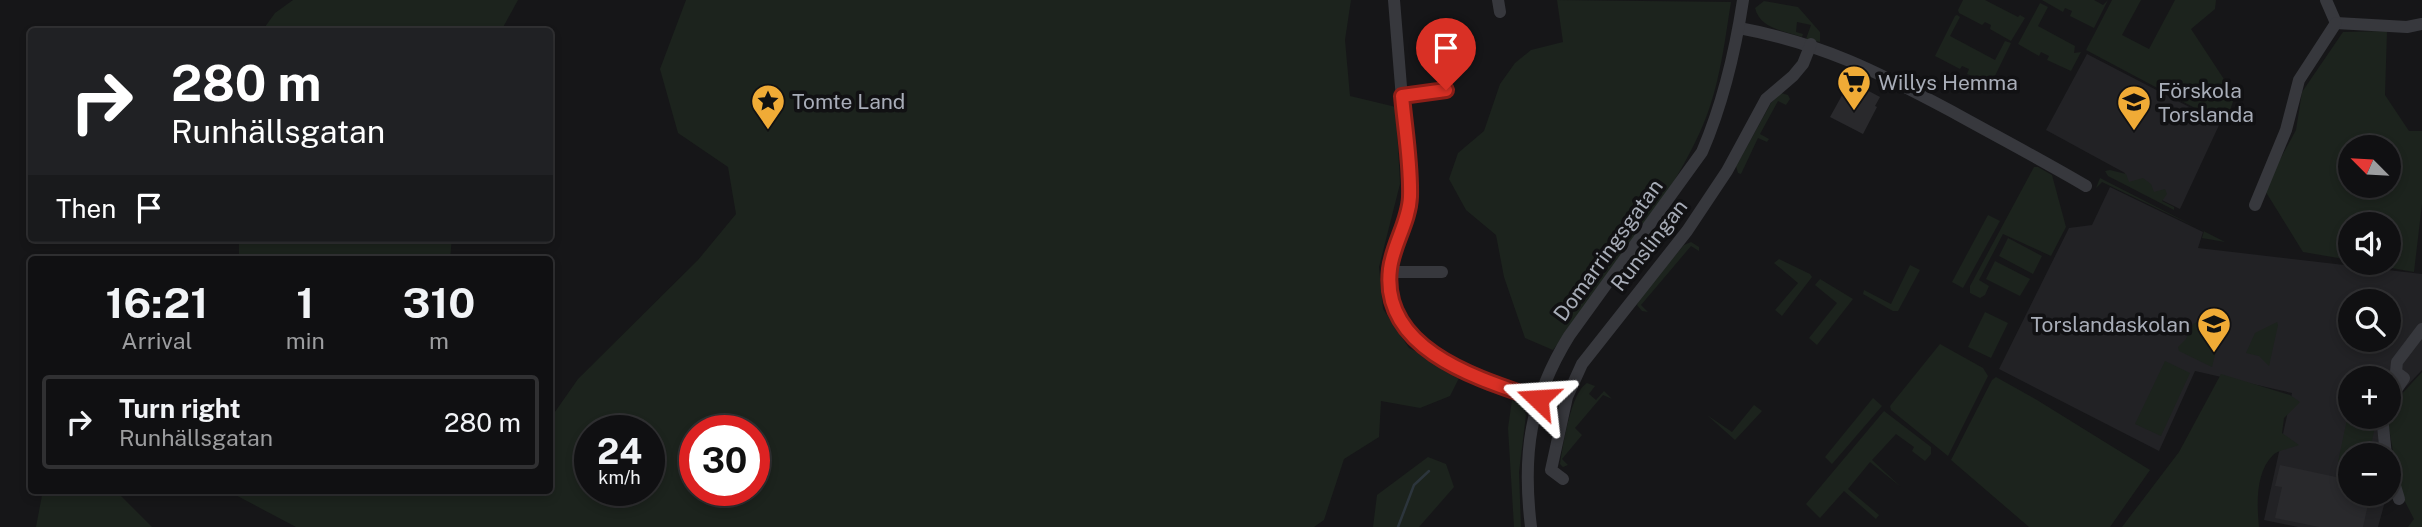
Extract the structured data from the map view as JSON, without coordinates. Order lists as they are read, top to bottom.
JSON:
{
  "streets": {
    "street": ["Runslingan", "Domarringsgatan"]
  },
  "places": {
    "supermarket": ["Willys Hemma"],
    "place": ["Tomte Land"],
    "school or university": ["Förskola Torslanda", "Torslandaskolan"]
  },
  "north": "top left",
  "page": {
    "turn": ["280 m", "Runhällsgatan"],
    "map_buttons": ["+", "−"],
    "then": "Then",
    "eta": [
      "16:21",
      "Arrival",
      "1",
      "min",
      "310",
      "m"
    ],
    "list": [
      {
        "name": "Turn right",
        "note": "Runhällsgatan",
        "value": "280 m"
      }
    ],
    "speed": "24 km/h",
    "limit": "30"
  }
}
